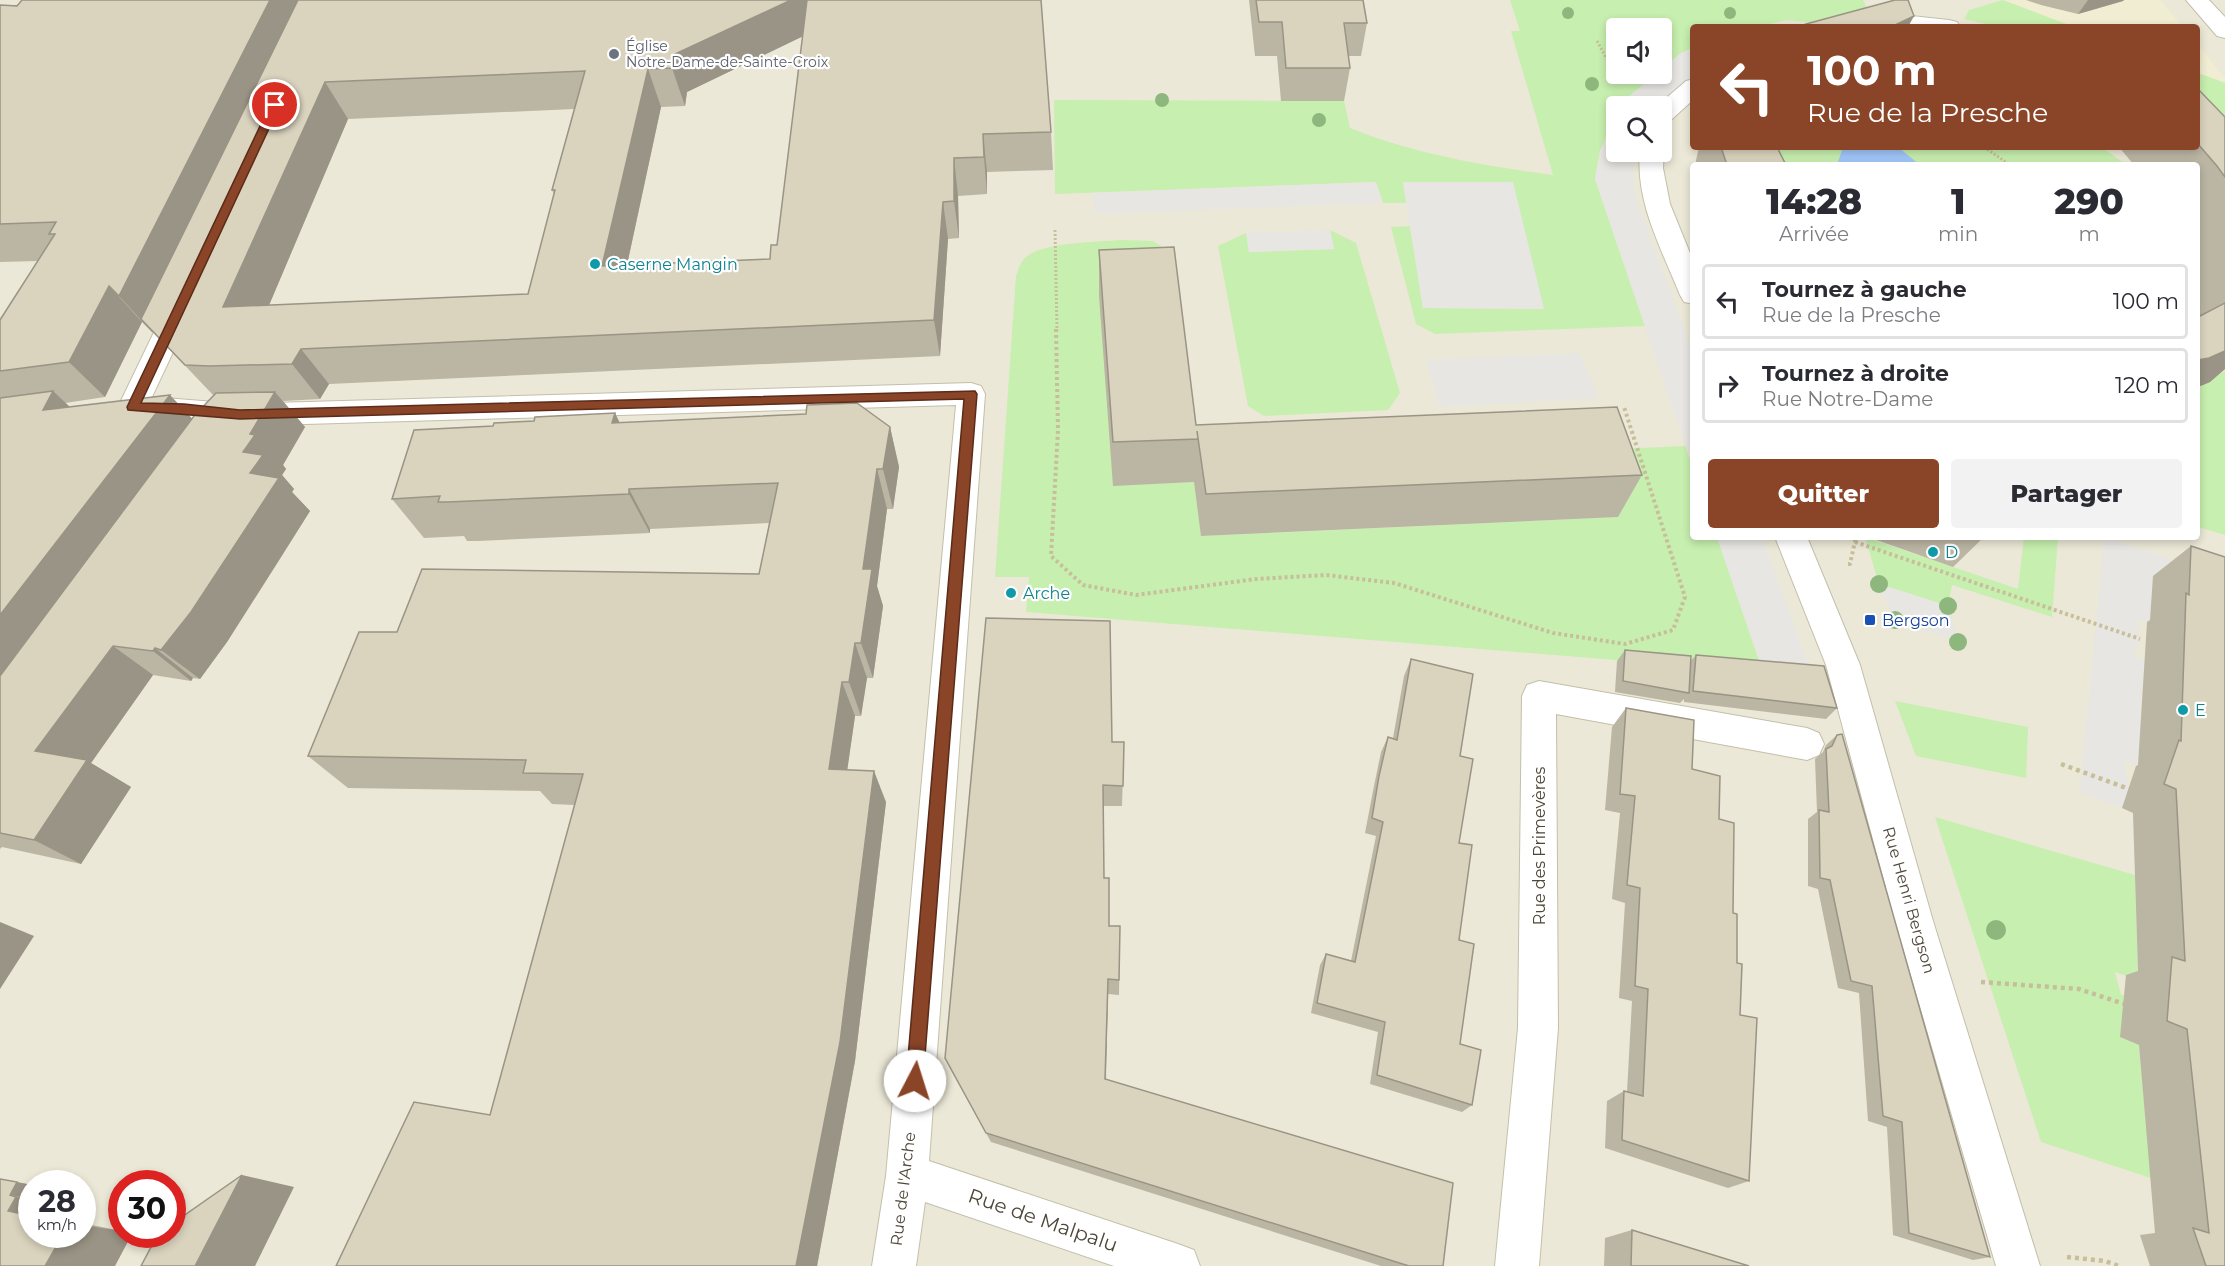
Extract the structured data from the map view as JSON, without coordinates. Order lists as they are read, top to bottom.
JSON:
{
  "streets": {
    "street": [
      "Rue des Primevères",
      "Rue Henri Bergson",
      "Rue de l'Arche",
      "Rue de Malpalu"
    ]
  },
  "crossings": [
    ["Rue de l'Arche", "Rue de Malpalu"]
  ],
  "places": {
    "other": [
      "Église Notre-Dame-de-Sainte-Croix",
      "Caserne Mangin",
      "D",
      "Arche",
      "E"
    ],
    "transit": ["Bergson"]
  },
  "page": {
    "turn": ["100 m", "Rue de la Presche"],
    "eta": [
      "14:28",
      "Arrivée",
      "1",
      "min",
      "290",
      "m"
    ],
    "list": [
      {
        "name": "Tournez à gauche",
        "note": "Rue de la Presche",
        "value": "100 m"
      },
      {
        "name": "Tournez à droite",
        "note": "Rue Notre-Dame",
        "value": "120 m"
      }
    ],
    "buttons": ["Quitter", "Partager"],
    "speed": "28 km/h",
    "limit": "30"
  }
}
